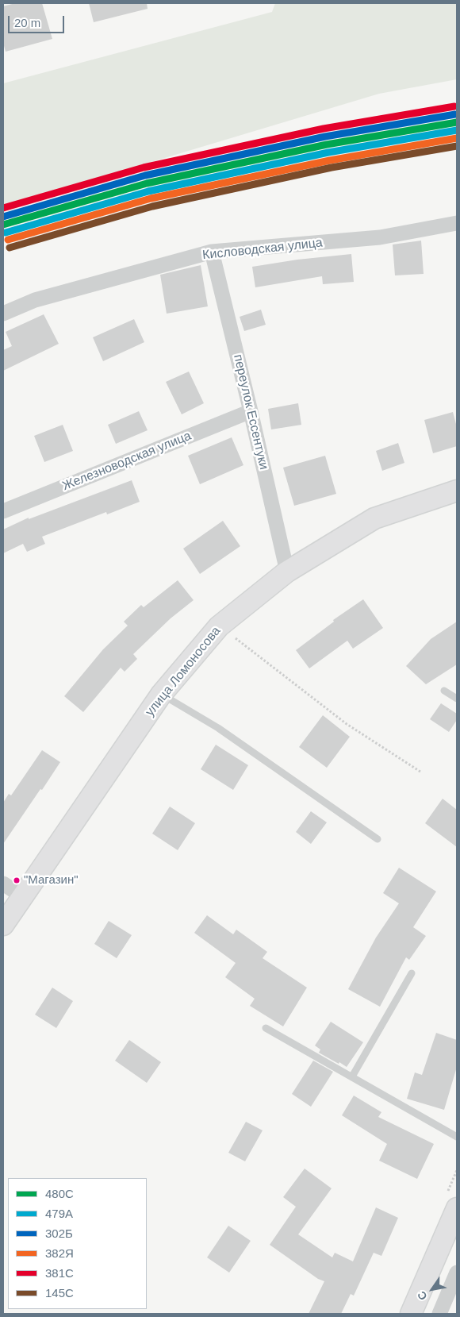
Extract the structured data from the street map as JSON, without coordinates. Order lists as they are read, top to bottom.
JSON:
{
  "streets": {
    "main road": ["улица Ломоносова"],
    "street": ["Кисловодская улица", "переулок Ессентуки", "Железноводская улица"]
  },
  "crossings": [
    ["Кисловодская улица", "переулок Ессентуки"],
    ["переулок Ессентуки", "Железноводская улица"],
    ["переулок Ессентуки", "улица Ломоносова"]
  ],
  "places": ["\"Магазин\""],
  "lines": [
    "transit line 381С",
    "transit line 302Б",
    "transit line 480С",
    "transit line 479А",
    "transit line 382Я",
    "transit line 145С"
  ],
  "legend": [
    "480С",
    "479А",
    "302Б",
    "382Я",
    "381С",
    "145С"
  ],
  "scale_bar": "20 m",
  "north": "bottom left"
}
